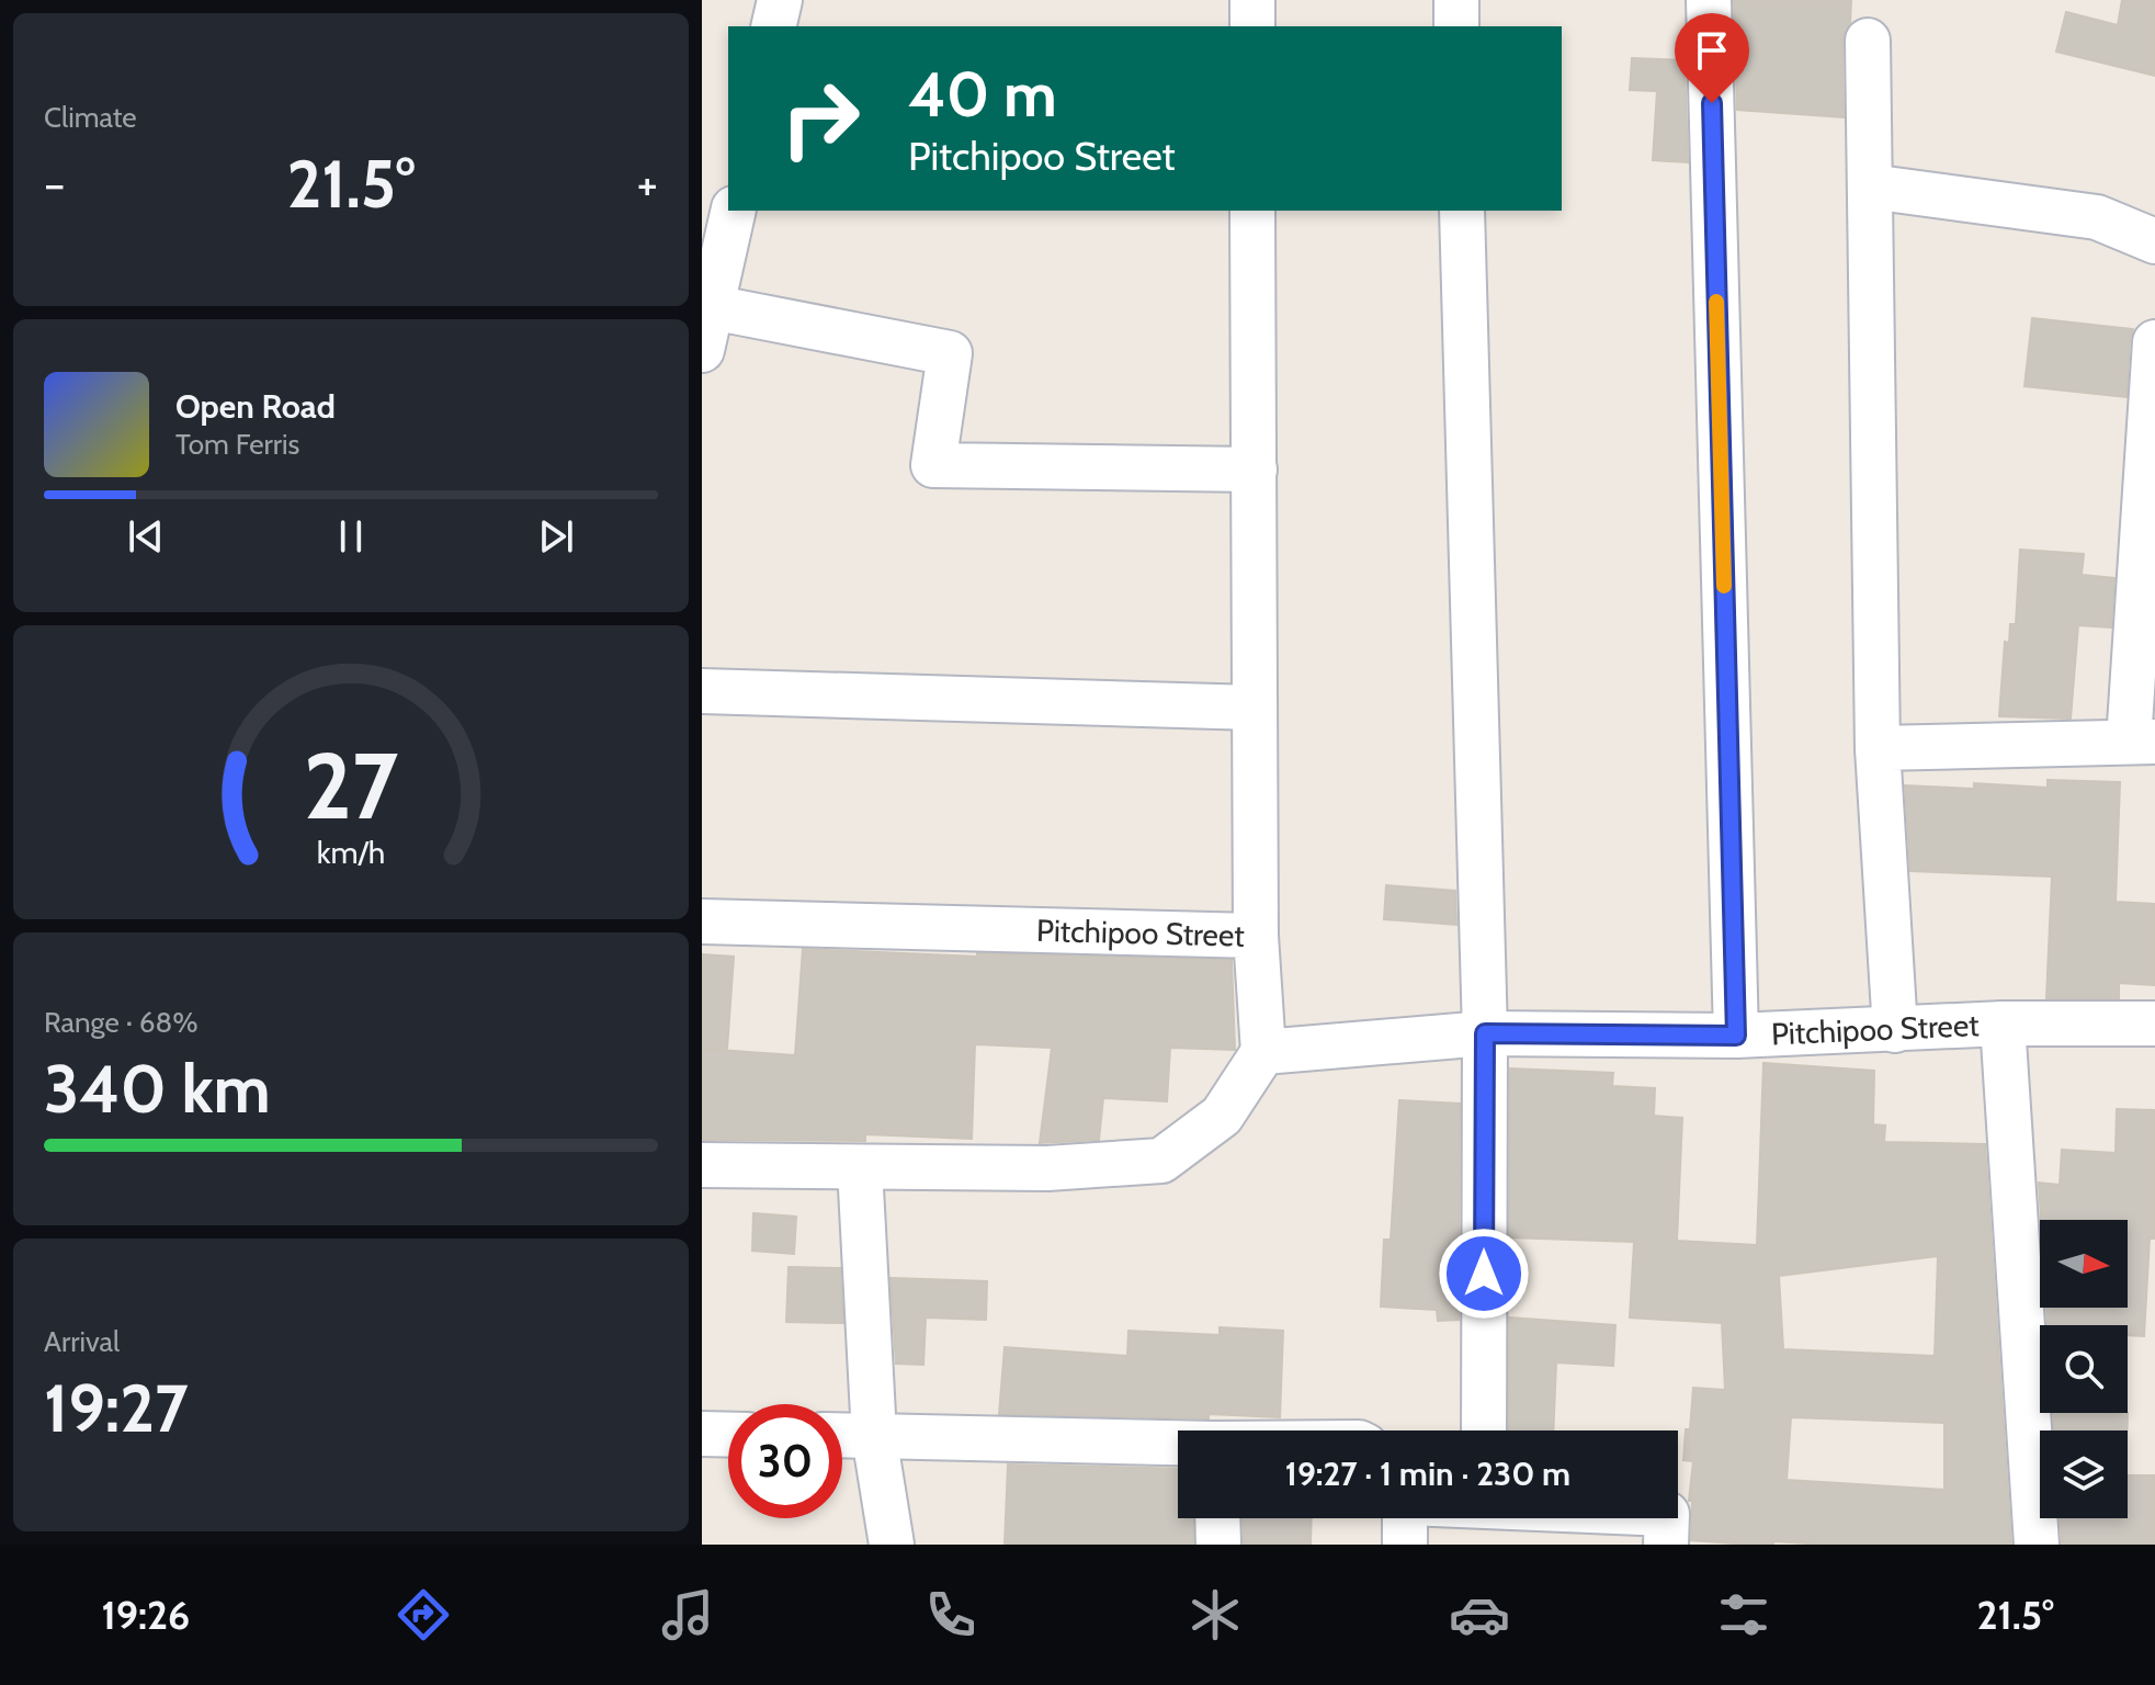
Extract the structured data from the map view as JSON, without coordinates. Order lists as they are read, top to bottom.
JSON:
{
  "streets": {
    "street": ["Pitchipoo Street"]
  },
  "north": "right",
  "page": {
    "tile": [
      "Climate",
      ["Range · 68%", "340 km"],
      ["Arrival", "19:27"]
    ],
    "turn": ["40 m", "Pitchipoo Street"],
    "heat": ["−", "21.5°", "+"],
    "song": ["Open Road", "Tom Ferris"],
    "limit": "30",
    "trip": "19:27 · 1 min · 230 m",
    "tabs": ["19:26", "21.5°"],
    "gauge": ["27", "km/h"]
  }
}
